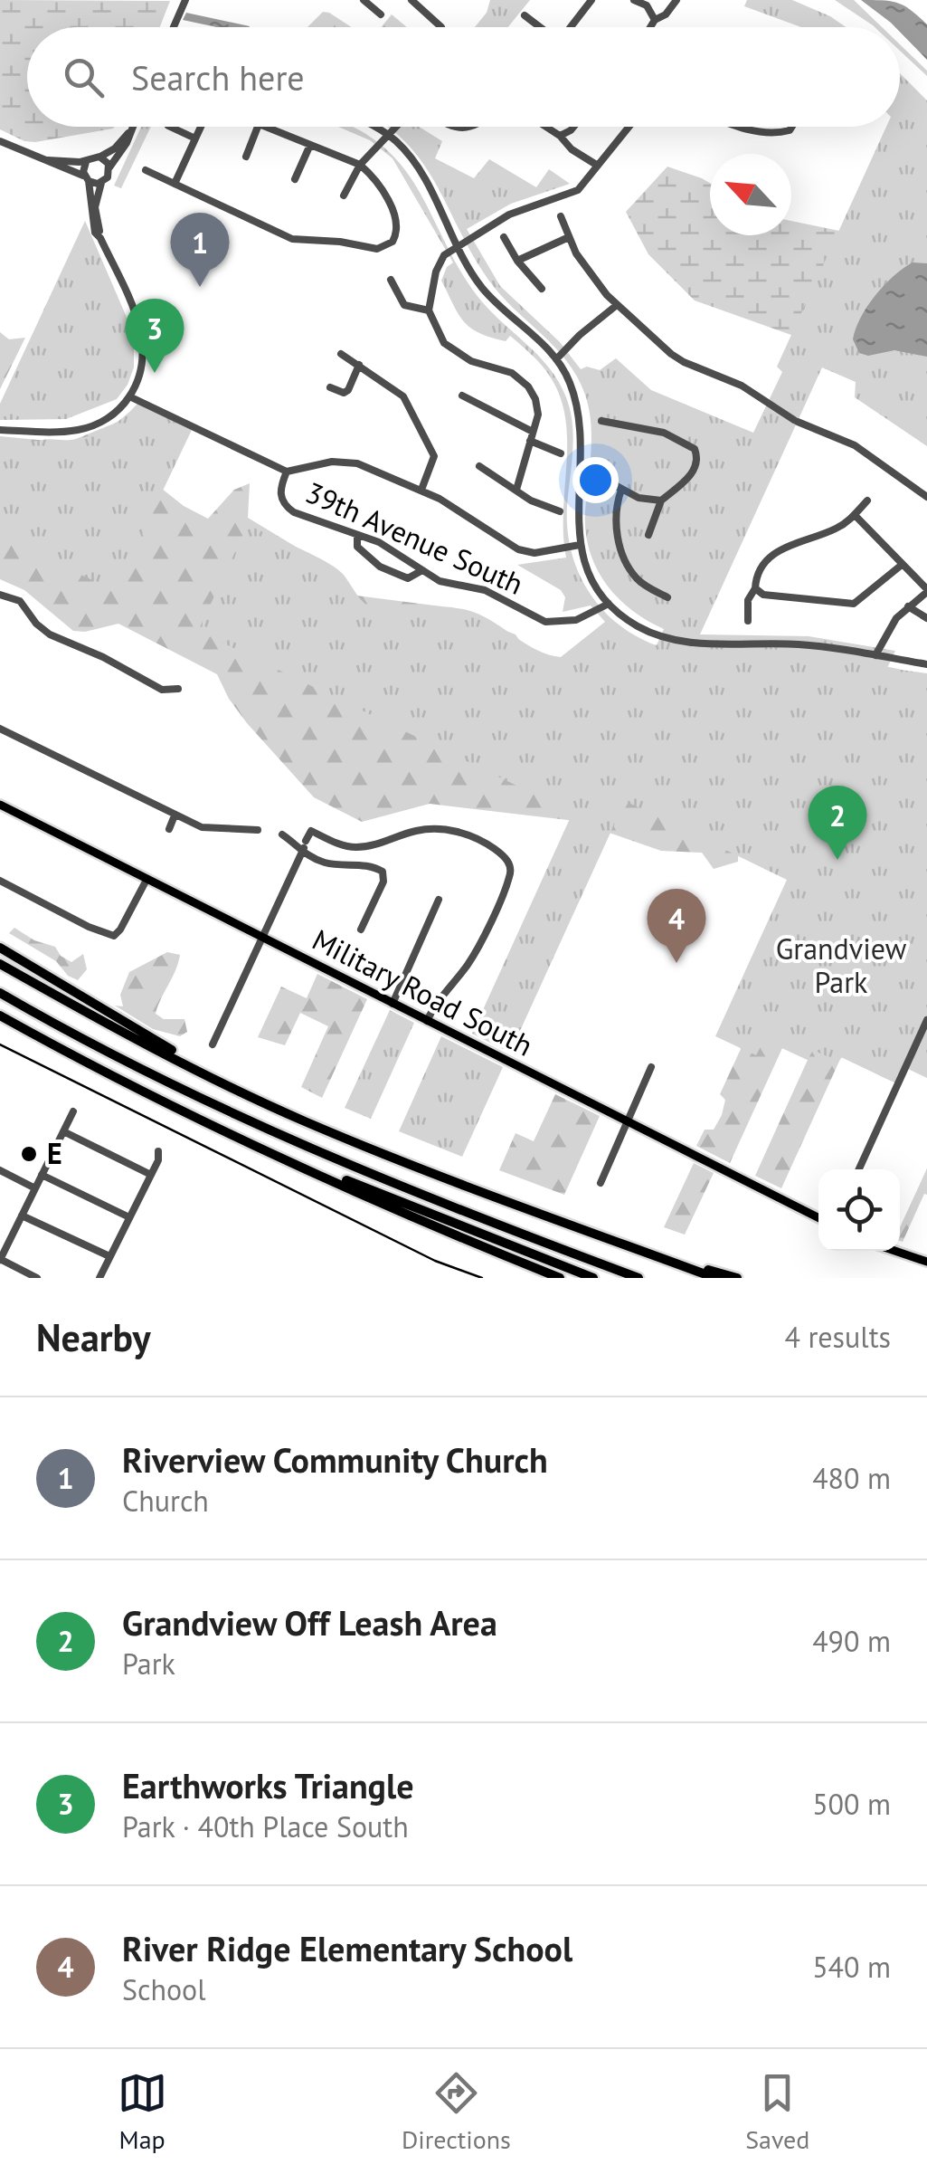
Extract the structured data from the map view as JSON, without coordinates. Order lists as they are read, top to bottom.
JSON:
{
  "streets": {
    "main road": ["Military Road South"],
    "street": ["39th Avenue South"]
  },
  "parks": ["Grandview Park"],
  "places": ["E"],
  "north": "top left",
  "page": {
    "search": "Search here",
    "pins": [
      "1",
      "3",
      "2",
      "4"
    ],
    "heading": ["Nearby", "4 results"],
    "list": [
      {
        "mark": "1",
        "name": "Riverview Community Church",
        "note": "Church",
        "value": "480 m"
      },
      {
        "mark": "2",
        "name": "Grandview Off Leash Area",
        "note": "Park",
        "value": "490 m"
      },
      {
        "mark": "3",
        "name": "Earthworks Triangle",
        "note": "Park · 40th Place South",
        "value": "500 m"
      },
      {
        "mark": "4",
        "name": "River Ridge Elementary School",
        "note": "School",
        "value": "540 m"
      }
    ],
    "nav": ["Map", "Directions", "Saved"]
  }
}
